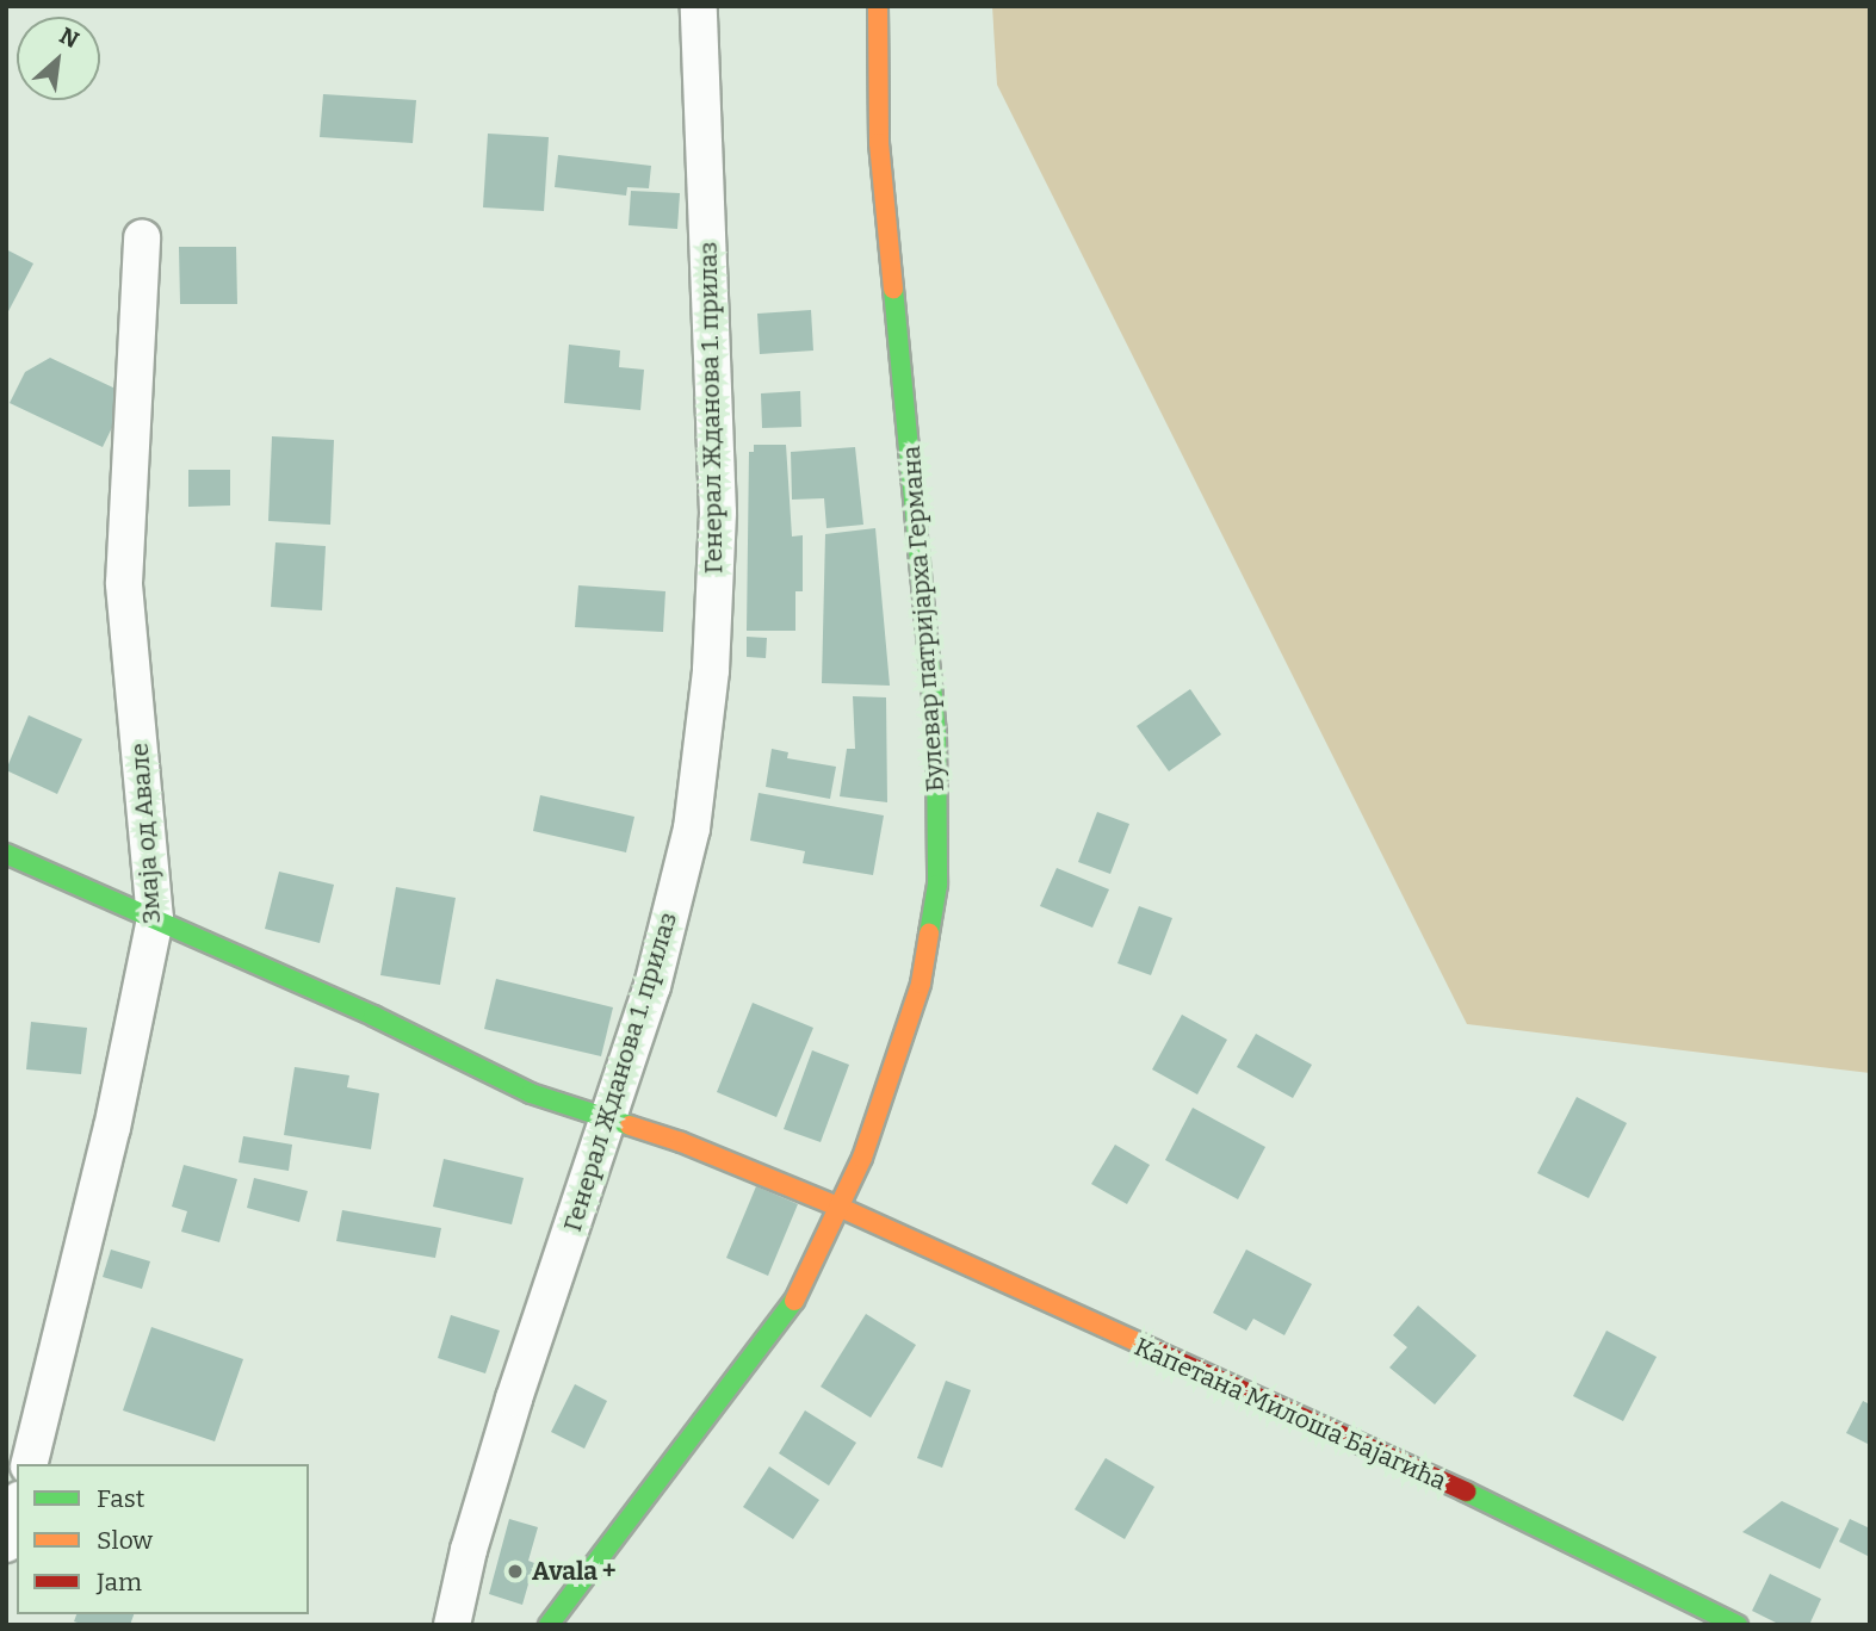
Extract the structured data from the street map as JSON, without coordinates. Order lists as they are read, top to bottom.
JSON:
{
  "streets": {
    "street": [
      "Генерал Жданова 1. прилаз",
      "Булевар патријарха Германа",
      "Змаја од Авале",
      "Капетана Милоша Бајагића"
    ]
  },
  "crossings": [
    ["Генерал Жданова 1. прилаз", "Капетана Милоша Бајагића"],
    ["Булевар патријарха Германа", "Капетана Милоша Бајагића"],
    ["Змаја од Авале", "Капетана Милоша Бајагића"]
  ],
  "places": ["Avala +"],
  "legend": ["Fast", "Slow", "Jam"],
  "north": "top right"
}
